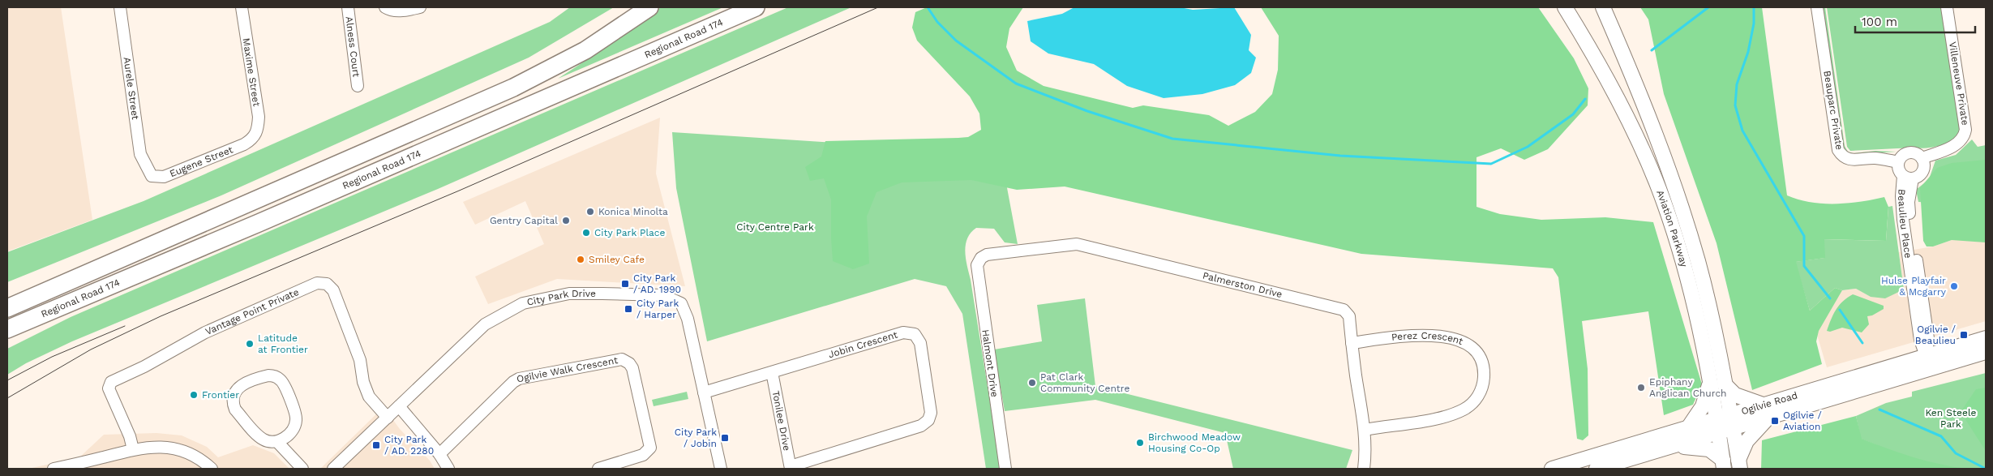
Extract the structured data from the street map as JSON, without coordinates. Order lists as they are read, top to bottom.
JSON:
{
  "streets": {
    "highway": ["Regional Road 174"],
    "main road": ["Aviation Parkway", "Ogilvie Road"],
    "street": [
      "Alness Court",
      "Maxime Street",
      "Villeneuve Private",
      "Aurele Street",
      "Beauparc Private",
      "Eugene Street",
      "Beaulieu Place",
      "Palmerston Drive",
      "City Park Drive",
      "Vantage Point Private",
      "Perez Crescent",
      "Jobin Crescent",
      "Halmont Drive",
      "Ogilvie Walk Crescent",
      "Tonilee Drive"
    ]
  },
  "crossings": [
    ["Maxime Street", "Eugene Street"],
    ["Villeneuve Private", "Beauparc Private"],
    ["Villeneuve Private", "Beaulieu Place"],
    ["Aurele Street", "Eugene Street"],
    ["Beauparc Private", "Beaulieu Place"],
    ["Beaulieu Place", "Ogilvie Road"],
    ["Aviation Parkway", "Ogilvie Road"],
    ["Palmerston Drive", "Perez Crescent"],
    ["Palmerston Drive", "Halmont Drive"],
    ["City Park Drive", "Vantage Point Private"],
    ["City Park Drive", "Jobin Crescent"],
    ["Jobin Crescent", "Tonilee Drive"]
  ],
  "parks": ["City Centre Park", "Ken Steele Park"],
  "places": {
    "other": [
      "Konica Minolta",
      "Gentry Capital",
      "City Park Place",
      "Smiley Cafe",
      "Hulse Playfair & Mcgarry",
      "Latitude at Frontier",
      "Pat Clark Community Centre",
      "Epiphany Anglican Church",
      "Frontier",
      "Birchwood Meadow Housing Co-Op"
    ],
    "transit": [
      "City Park / AD. 1990",
      "City Park / Harper",
      "Ogilvie / Beaulieu",
      "Ogilvie / Aviation",
      "City Park / Jobin",
      "City Park / AD. 2280"
    ]
  },
  "scale_bar": "100 m"
}
